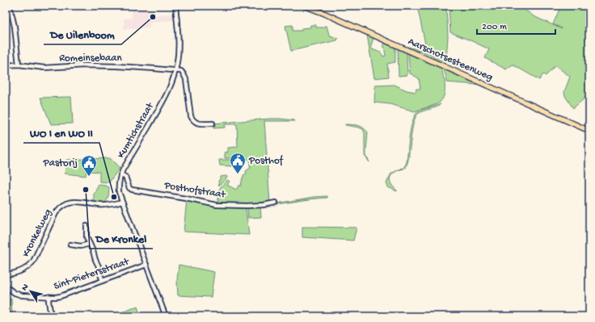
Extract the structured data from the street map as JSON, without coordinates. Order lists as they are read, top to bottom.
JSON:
{
  "streets": {
    "main road": ["Aarschotsesteenweg"],
    "street": [
      "Romeinsebaan",
      "Kumtichstraat",
      "Posthofstraat",
      "Kronkelweg",
      "Sint-Pietersstraat"
    ]
  },
  "crossings": [
    ["Romeinsebaan", "Kumtichstraat"],
    ["Kumtichstraat", "Posthofstraat"],
    ["Kumtichstraat", "Kronkelweg"],
    ["Kumtichstraat", "Sint-Pietersstraat"]
  ],
  "places": {
    "other": ["De Uilenboom", "De Kronkel", "WO I en WO II"],
    "public building": ["Posthof", "Pastorij"]
  },
  "scale_bar": "200 m",
  "north": "top left"
}
